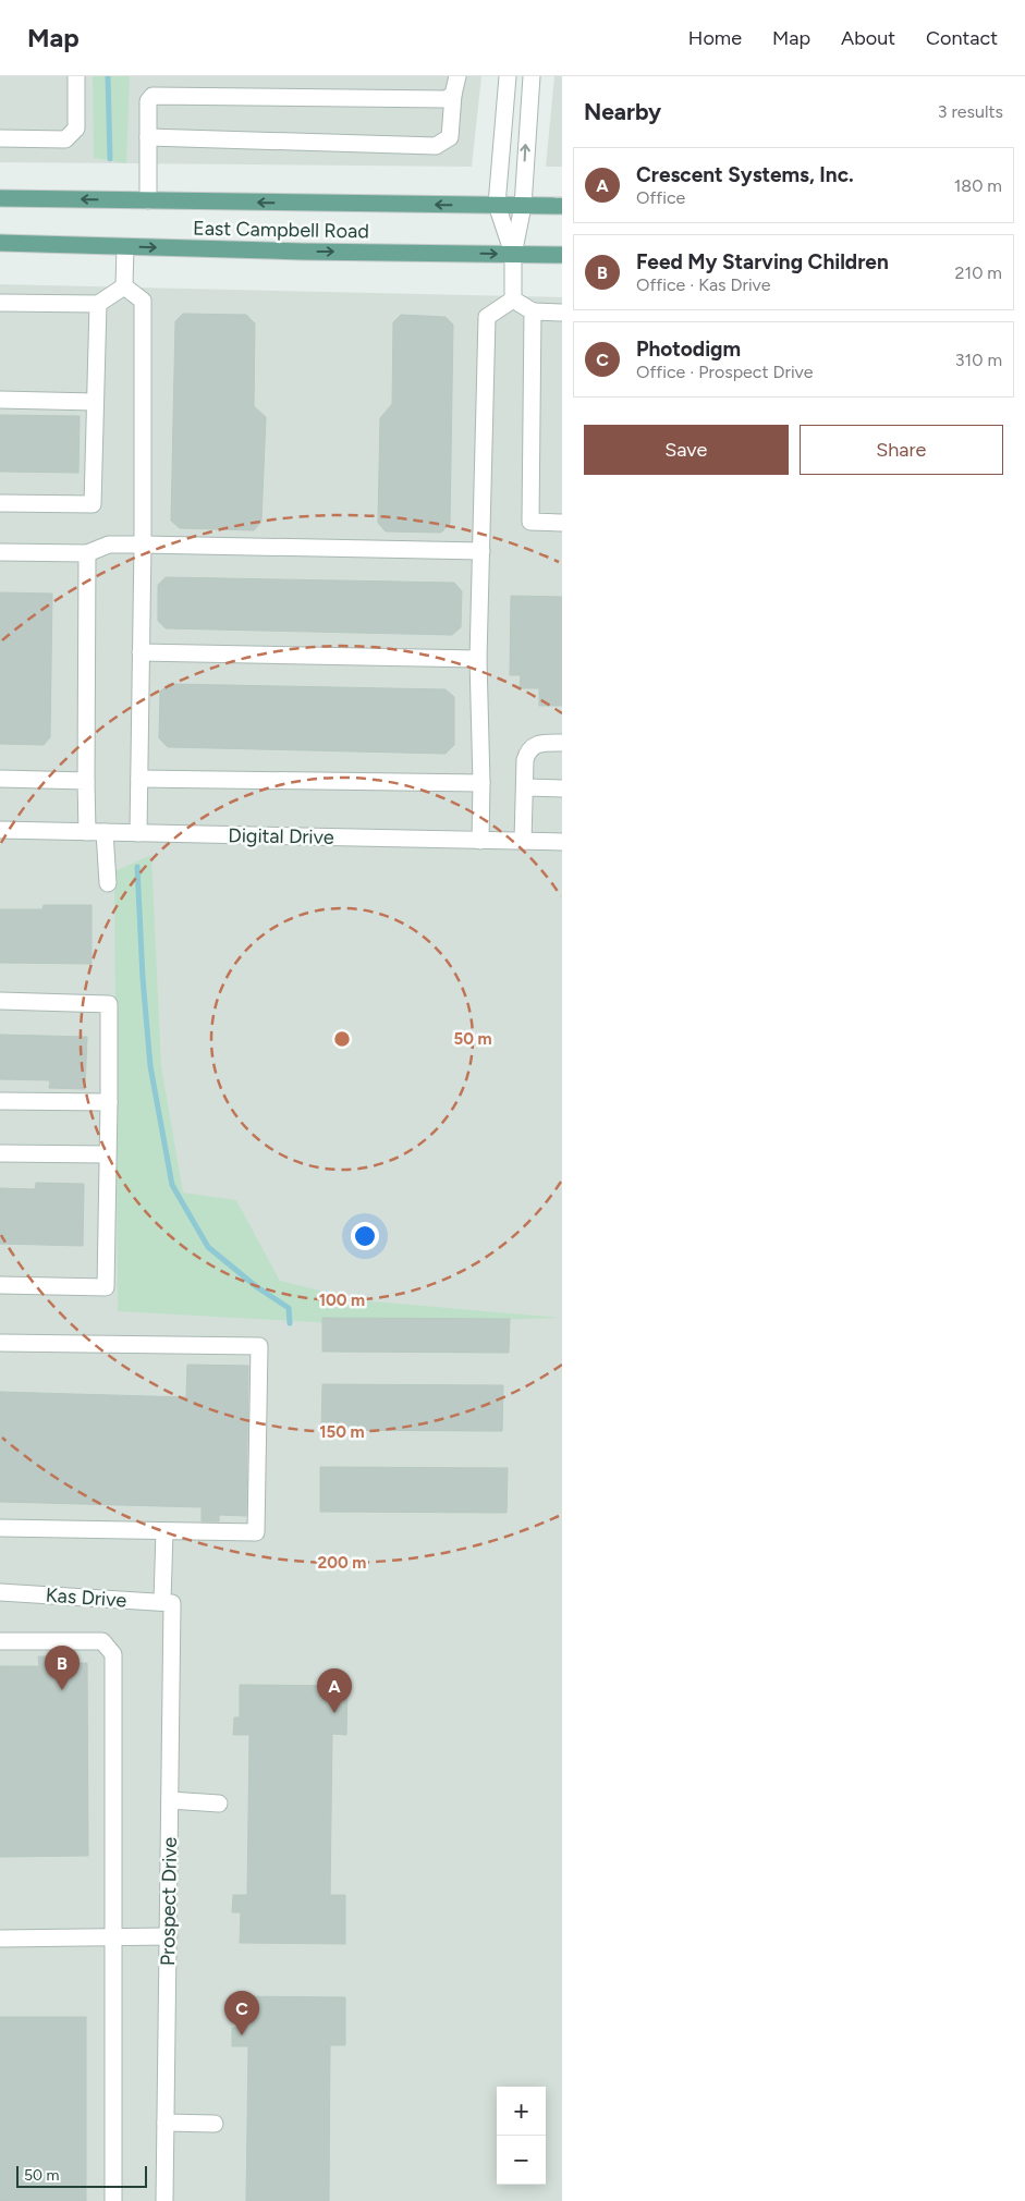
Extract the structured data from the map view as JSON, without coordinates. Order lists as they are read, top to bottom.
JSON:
{
  "streets": {
    "main road": ["East Campbell Road"],
    "street": ["Digital Drive", "Kas Drive", "Prospect Drive"]
  },
  "crossings": [
    ["Kas Drive", "Prospect Drive"]
  ],
  "scale_bar": "50 m",
  "page": {
    "header": "Map",
    "nav": [
      "Home",
      "Map",
      "About",
      "Contact"
    ],
    "heading": ["Nearby", "3 results"],
    "list": [
      {
        "mark": "A",
        "name": "Crescent Systems, Inc.",
        "note": "Office",
        "value": "180 m"
      },
      {
        "mark": "B",
        "name": "Feed My Starving Children",
        "note": "Office · Kas Drive",
        "value": "210 m"
      },
      {
        "mark": "C",
        "name": "Photodigm",
        "note": "Office · Prospect Drive",
        "value": "310 m"
      }
    ],
    "buttons": ["Save", "Share"],
    "pins": ["B", "A", "C"],
    "map_buttons": ["+", "−"],
    "scale": "50 m"
  },
  "rings": [
    "50 m",
    "100 m",
    "150 m",
    "200 m"
  ]
}
